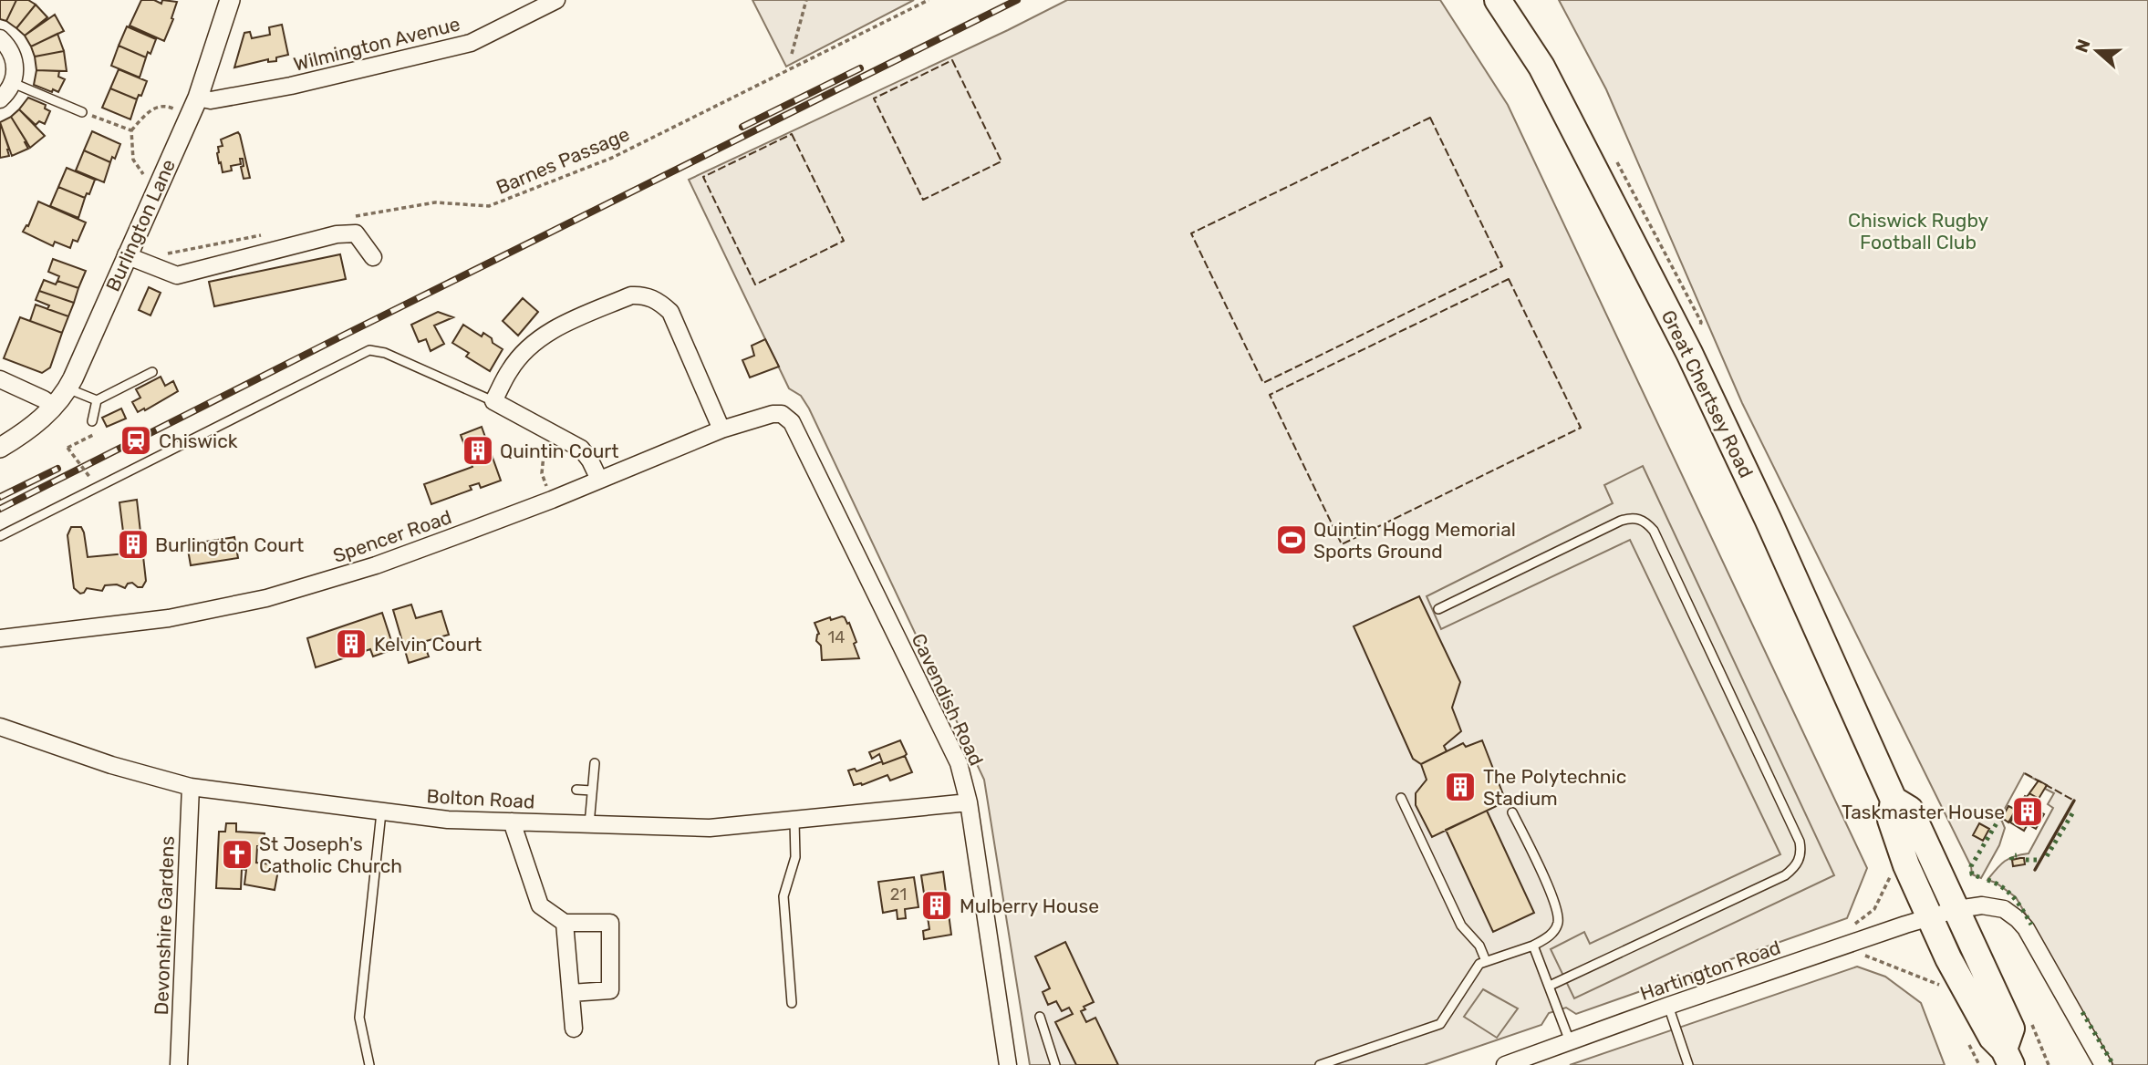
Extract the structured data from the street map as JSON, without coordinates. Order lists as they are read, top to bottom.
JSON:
{
  "streets": {
    "highway": ["Great Chertsey Road"],
    "street": [
      "Wilmington Avenue",
      "Burlington Lane",
      "Spencer Road",
      "Cavendish Road",
      "Bolton Road",
      "Devonshire Gardens",
      "Hartington Road"
    ],
    "path": ["Barnes Passage"]
  },
  "crossings": [
    ["Wilmington Avenue", "Burlington Lane"],
    ["Great Chertsey Road", "Hartington Road"],
    ["Spencer Road", "Cavendish Road"],
    ["Cavendish Road", "Bolton Road"],
    ["Bolton Road", "Devonshire Gardens"]
  ],
  "parks": ["Chiswick Rugby Football Club"],
  "places": {
    "station": ["Chiswick"],
    "building": [
      "Quintin Court",
      "Burlington Court",
      "Kelvin Court",
      "The Polytechnic Stadium",
      "Taskmaster House",
      "Mulberry House"
    ],
    "sports": ["Quintin Hogg Memorial Sports Ground"],
    "church": ["St Joseph's Catholic Church"]
  },
  "house_numbers": ["14", "21"],
  "north": "left"
}
